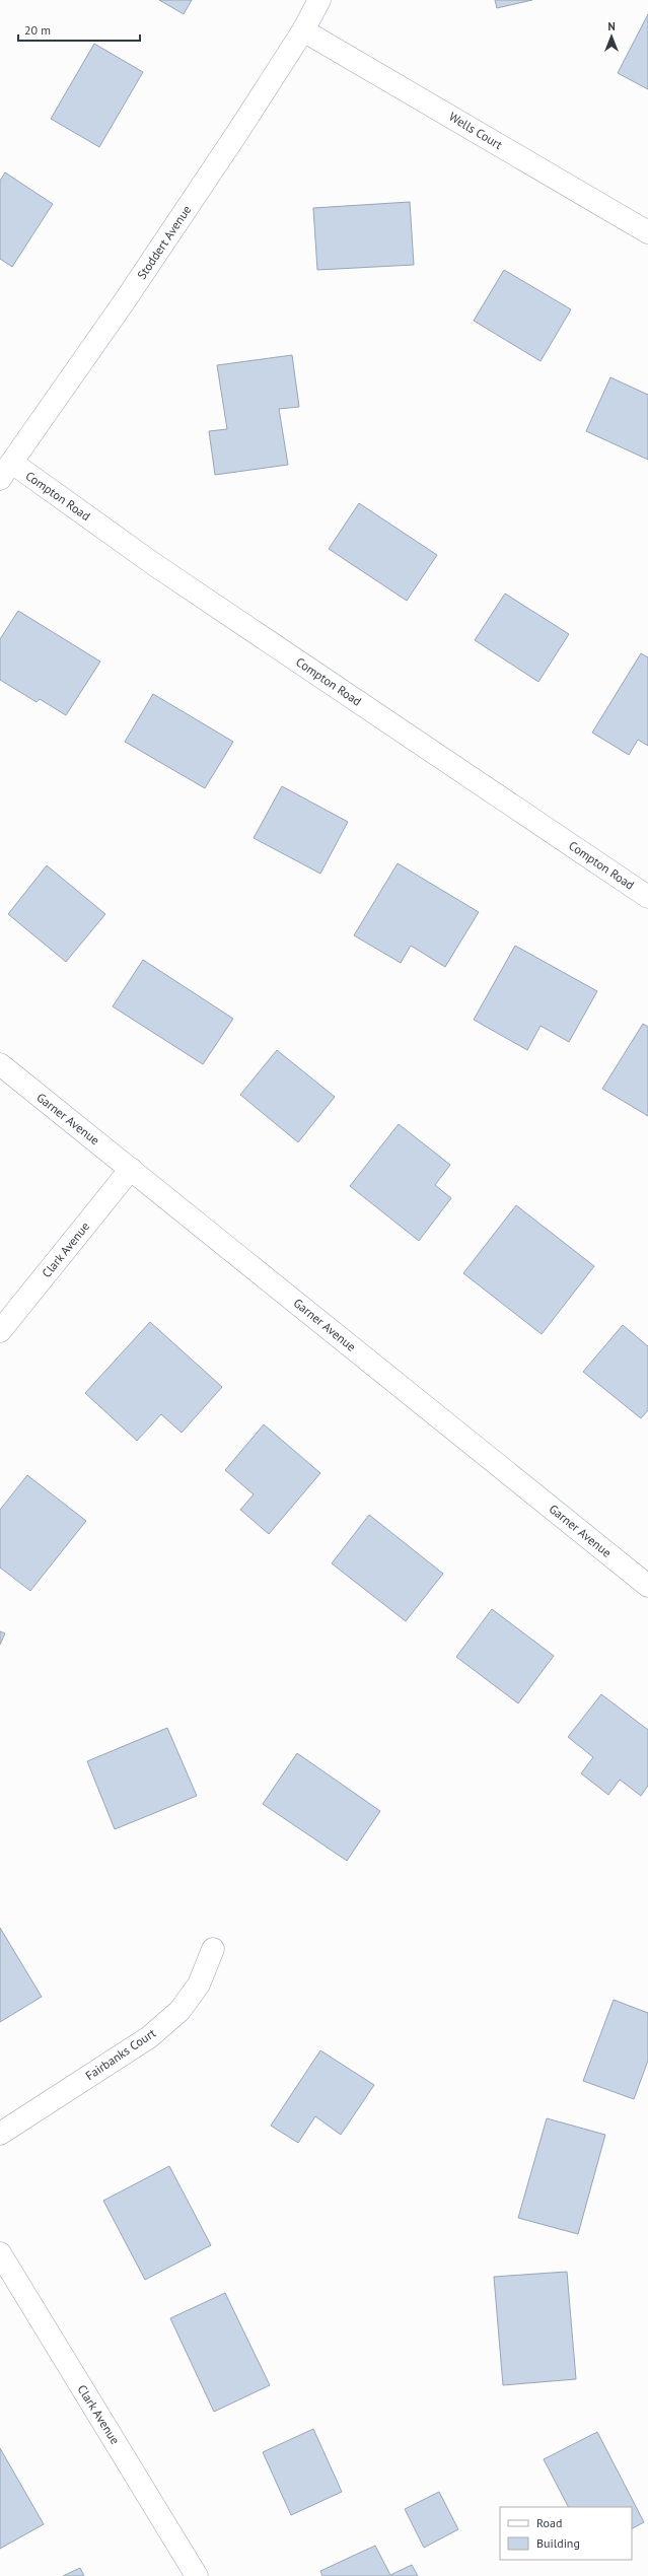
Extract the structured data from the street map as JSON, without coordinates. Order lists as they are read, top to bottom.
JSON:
{
  "streets": {
    "street": [
      "Wells Court",
      "Stoddert Avenue",
      "Compton Road",
      "Garner Avenue",
      "Clark Avenue",
      "Fairbanks Court"
    ]
  },
  "crossings": [
    ["Wells Court", "Stoddert Avenue"],
    ["Stoddert Avenue", "Compton Road"],
    ["Garner Avenue", "Clark Avenue"]
  ],
  "legend": ["Road", "Building"],
  "scale_bar": "20 m",
  "north": "top"
}
